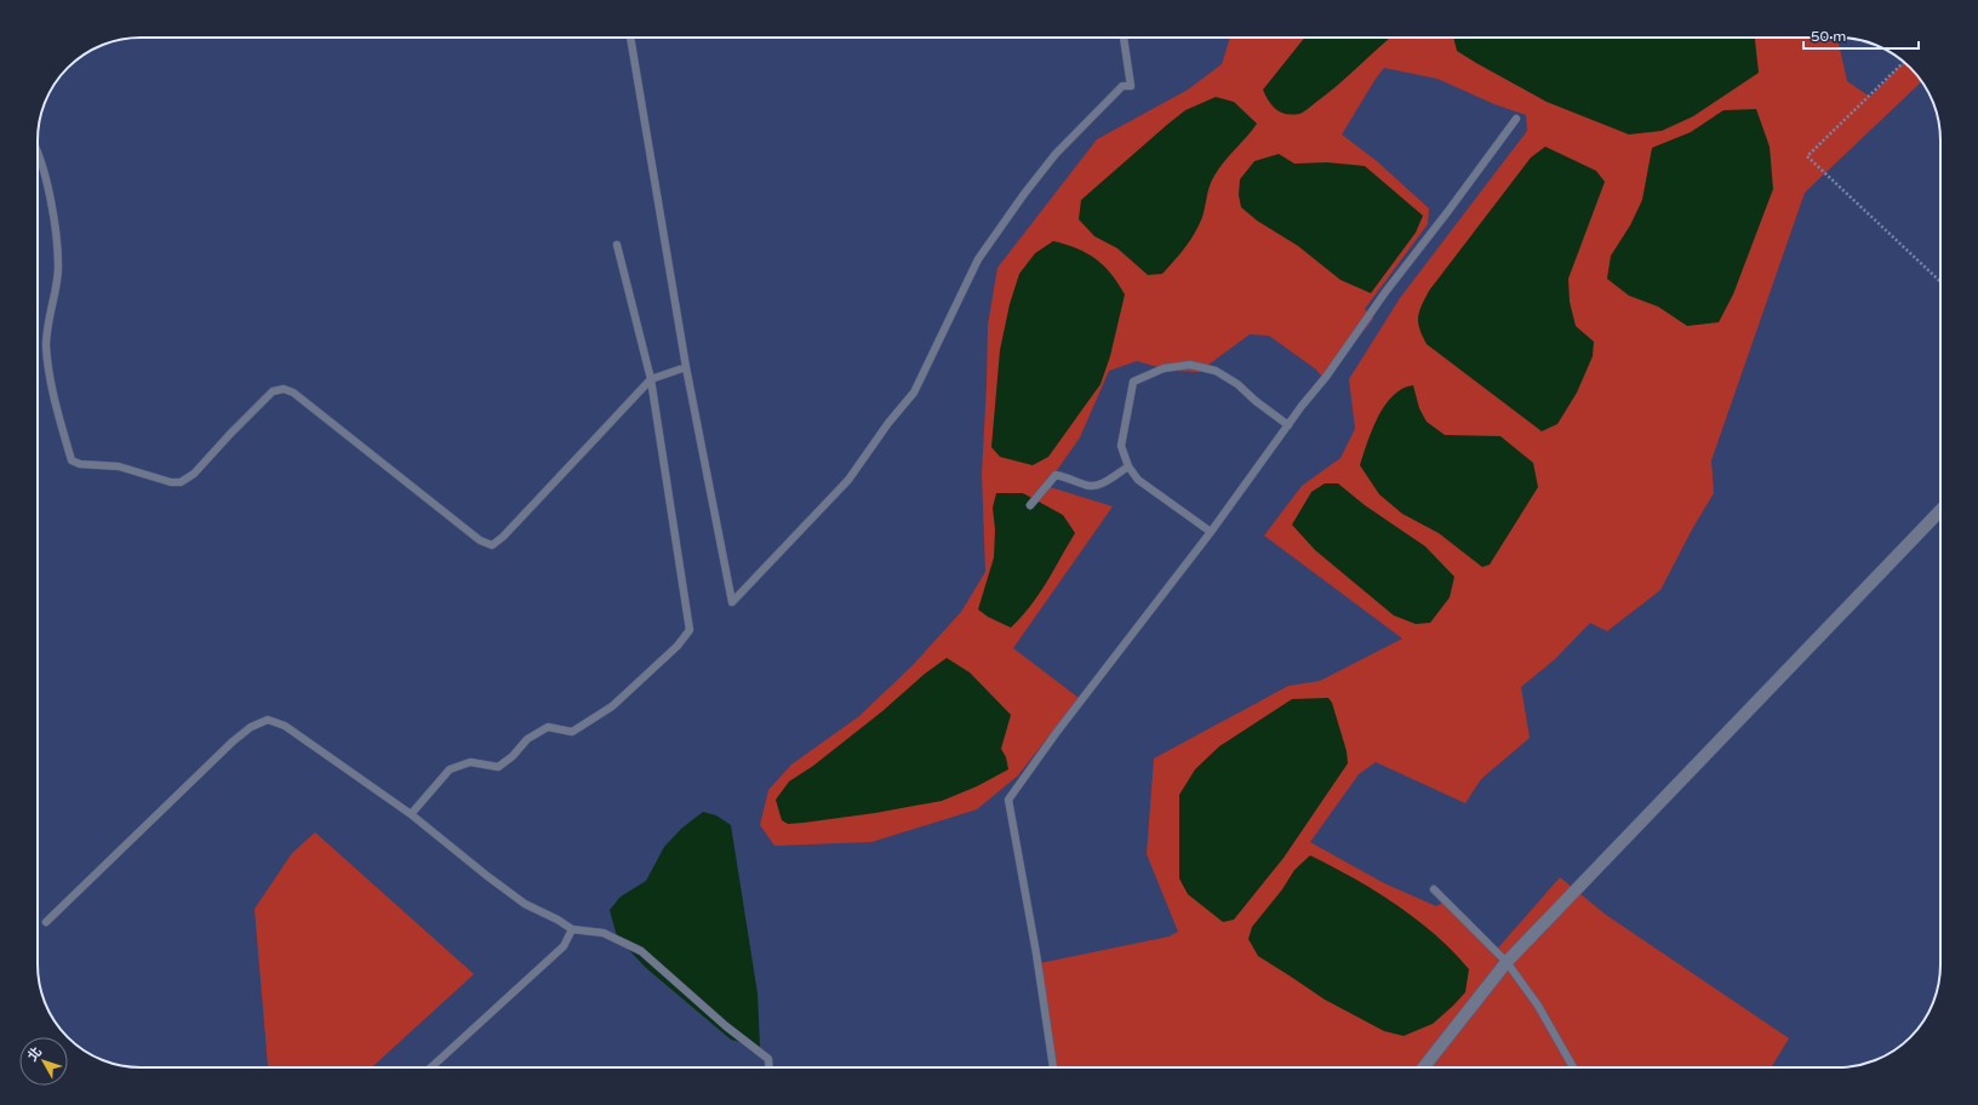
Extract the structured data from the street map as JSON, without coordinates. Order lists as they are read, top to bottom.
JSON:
{
  "scale_bar": "50 m",
  "north": "top left"
}
